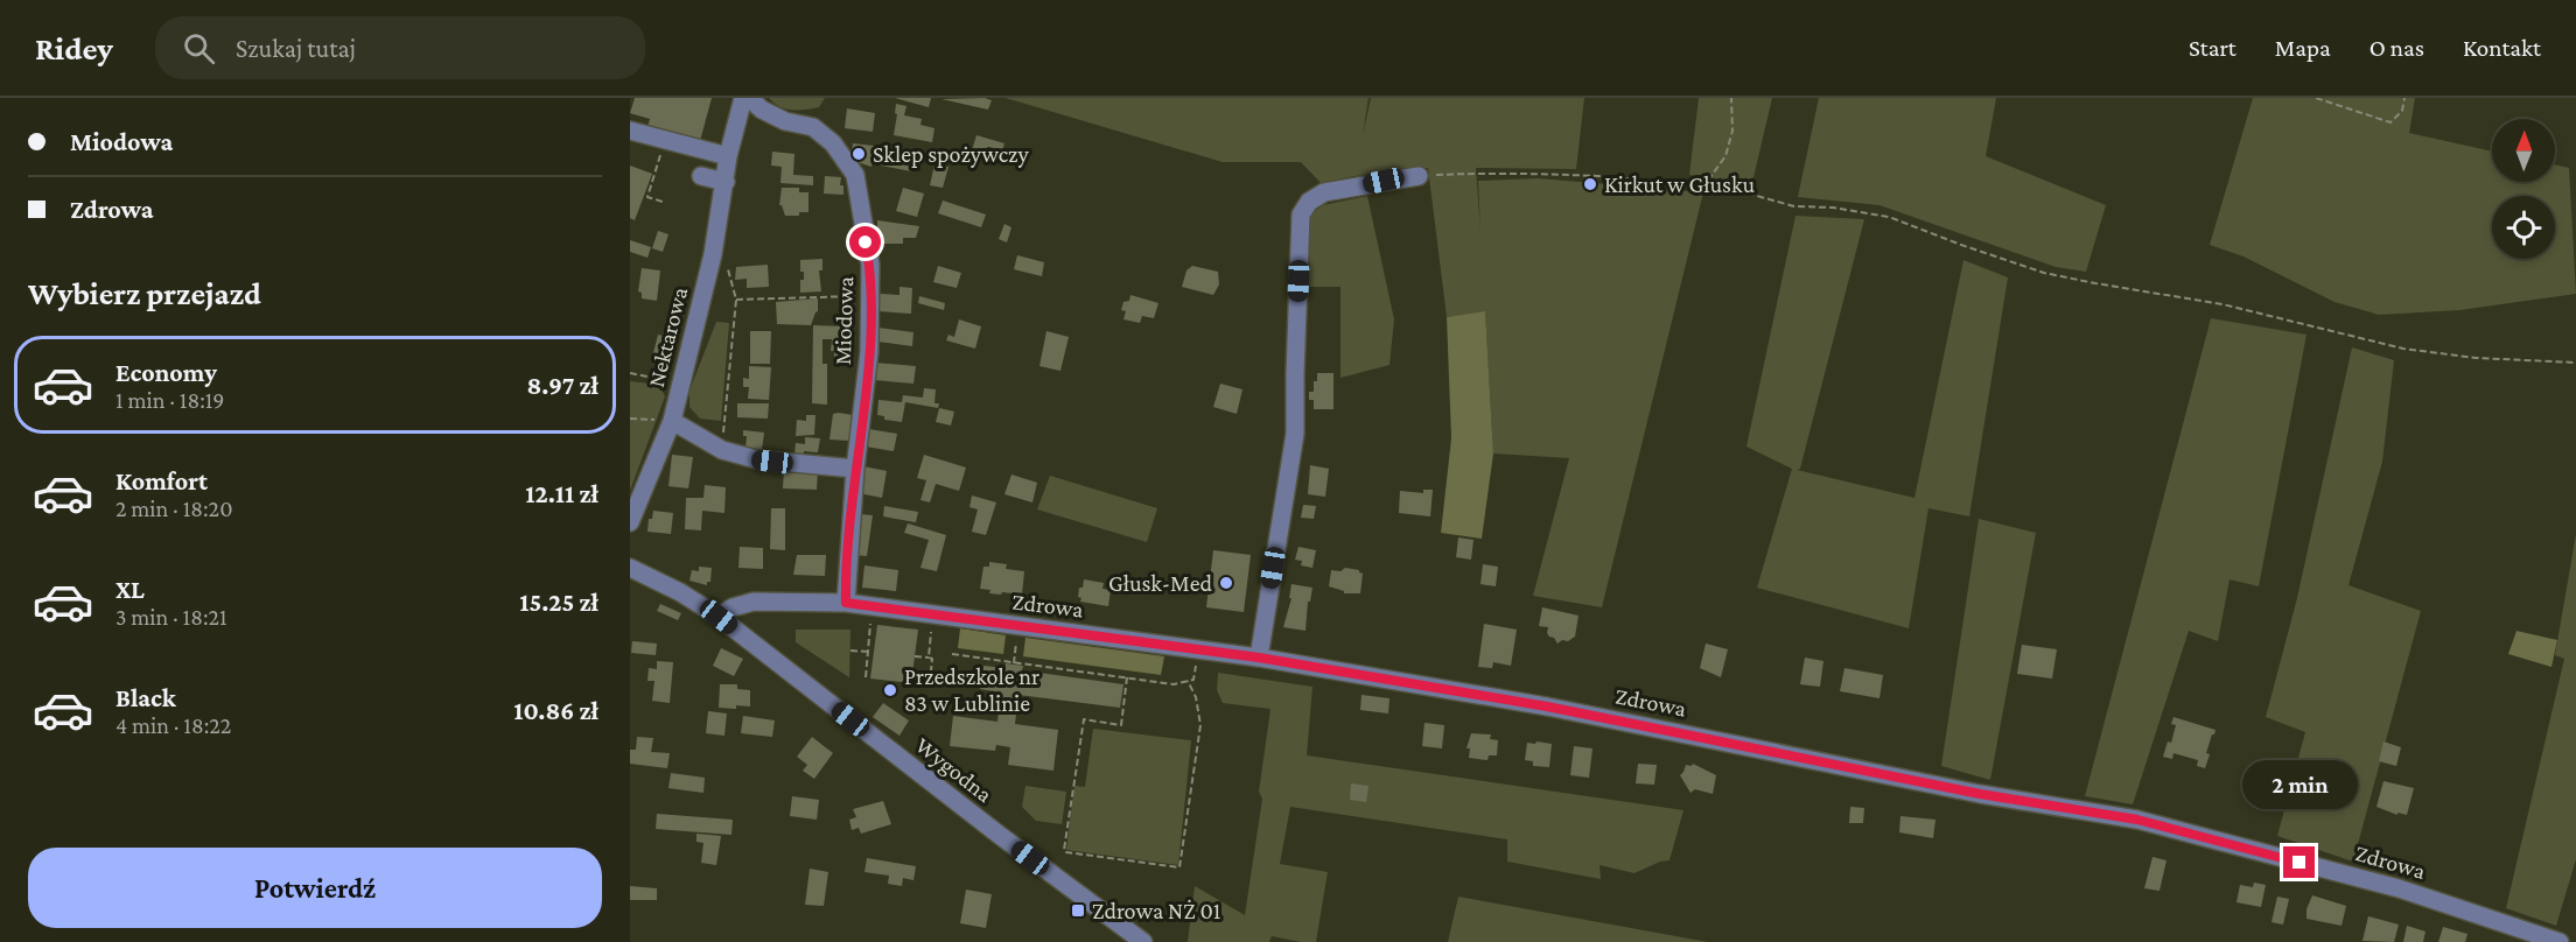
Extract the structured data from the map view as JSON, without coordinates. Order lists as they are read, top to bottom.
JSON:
{
  "streets": {
    "street": [
      "Miodowa",
      "Nektarowa",
      "Zdrowa",
      "Wygodna"
    ]
  },
  "crossings": [
    ["Miodowa", "Zdrowa"],
    ["Zdrowa", "Wygodna"]
  ],
  "places": {
    "other": [
      "Sklep spożywczy",
      "Kirkut w Głusku",
      "Głusk-Med",
      "Przedszkole nr 83 w Lublinie"
    ],
    "transit": ["Zdrowa NŻ 01"]
  },
  "north": "top",
  "page": {
    "header": "Ridey",
    "search": "Szukaj tutaj",
    "nav": [
      "Start",
      "Mapa",
      "O nas",
      "Kontakt"
    ],
    "banner": ["Miodowa", "Zdrowa"],
    "heading": "Wybierz przejazd",
    "list": [
      {
        "name": "Economy",
        "note": "1 min · 18:19",
        "value": "8.97 zł"
      },
      {
        "name": "Komfort",
        "note": "2 min · 18:20",
        "value": "12.11 zł"
      },
      {
        "name": "XL",
        "note": "3 min · 18:21",
        "value": "15.25 zł"
      },
      {
        "name": "Black",
        "note": "4 min · 18:22",
        "value": "10.86 zł"
      }
    ],
    "bubble": "2 min",
    "buttons": "Potwierdź"
  }
}
